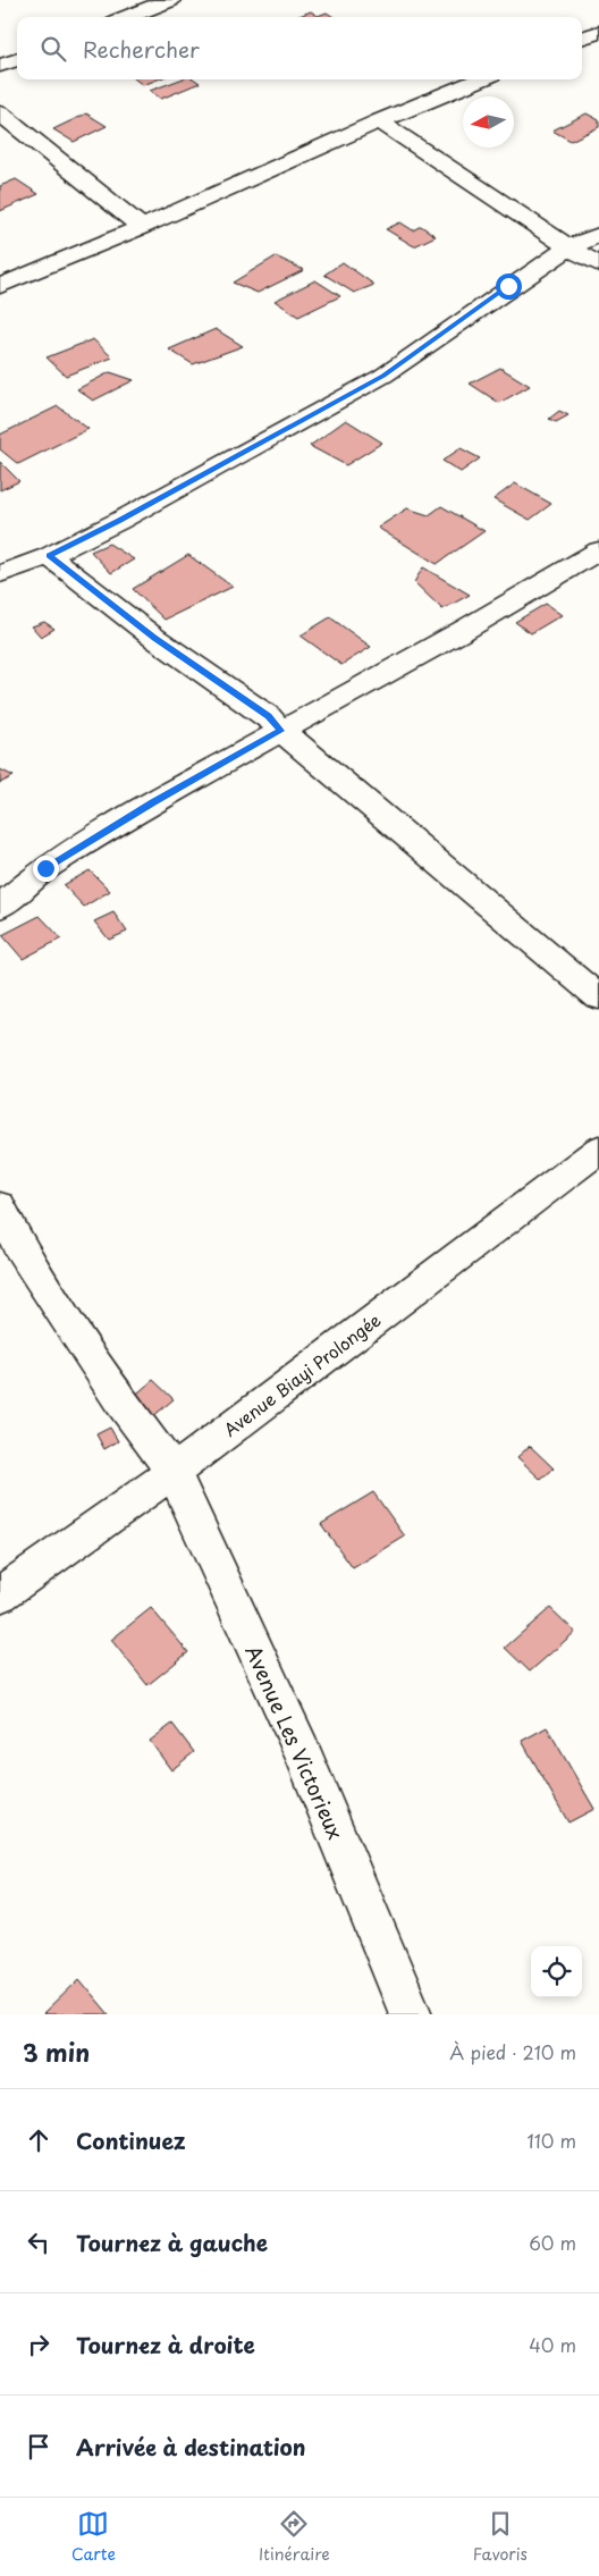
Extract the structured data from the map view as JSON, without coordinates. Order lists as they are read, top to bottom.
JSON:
{
  "streets": {
    "street": ["Avenue Biayi Prolongée", "Avenue Les Victorieux"]
  },
  "crossings": [
    ["Avenue Biayi Prolongée", "Avenue Les Victorieux"]
  ],
  "north": "left",
  "page": {
    "search": "Rechercher",
    "heading": ["3 min", "À pied · 210 m"],
    "list": [
      ["Continuez", "110 m"],
      ["Tournez à gauche", "60 m"],
      ["Tournez à droite", "40 m"],
      "Arrivée à destination"
    ],
    "nav": ["Carte", "Itinéraire", "Favoris"]
  }
}
